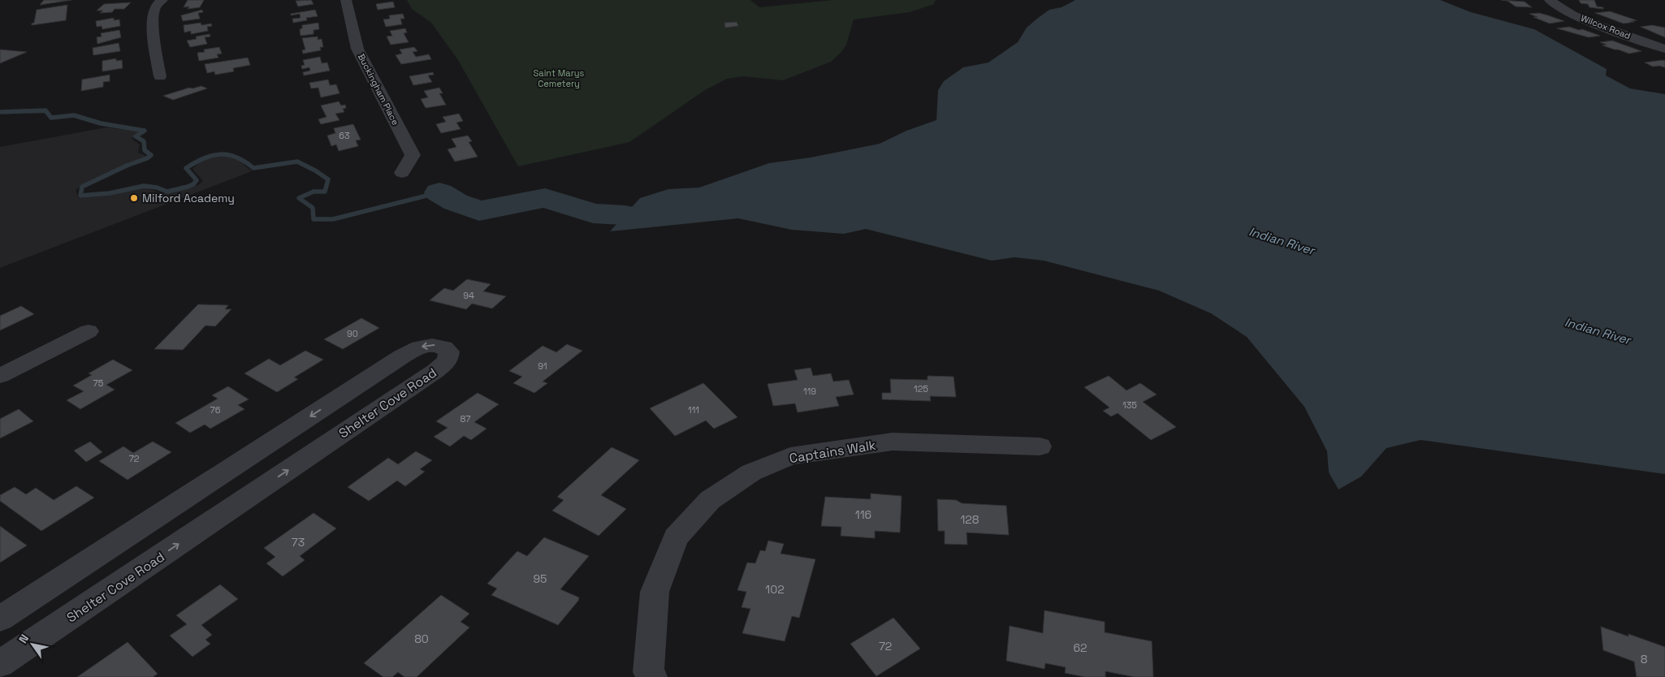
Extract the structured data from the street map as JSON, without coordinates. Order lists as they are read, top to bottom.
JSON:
{
  "streets": {
    "street": [
      "Wilcox Road",
      "Buckingham Place",
      "Shelter Cove Road",
      "Captains Walk"
    ]
  },
  "water": ["Indian River"],
  "parks": ["Saint Marys Cemetery"],
  "places": ["Milford Academy"],
  "house_numbers": [
    "63",
    "94",
    "90",
    "91",
    "75",
    "125",
    "119",
    "135",
    "76",
    "111",
    "87",
    "72",
    "116",
    "128",
    "73",
    "95",
    "102",
    "80",
    "72",
    "62",
    "8"
  ],
  "north": "top left"
}
